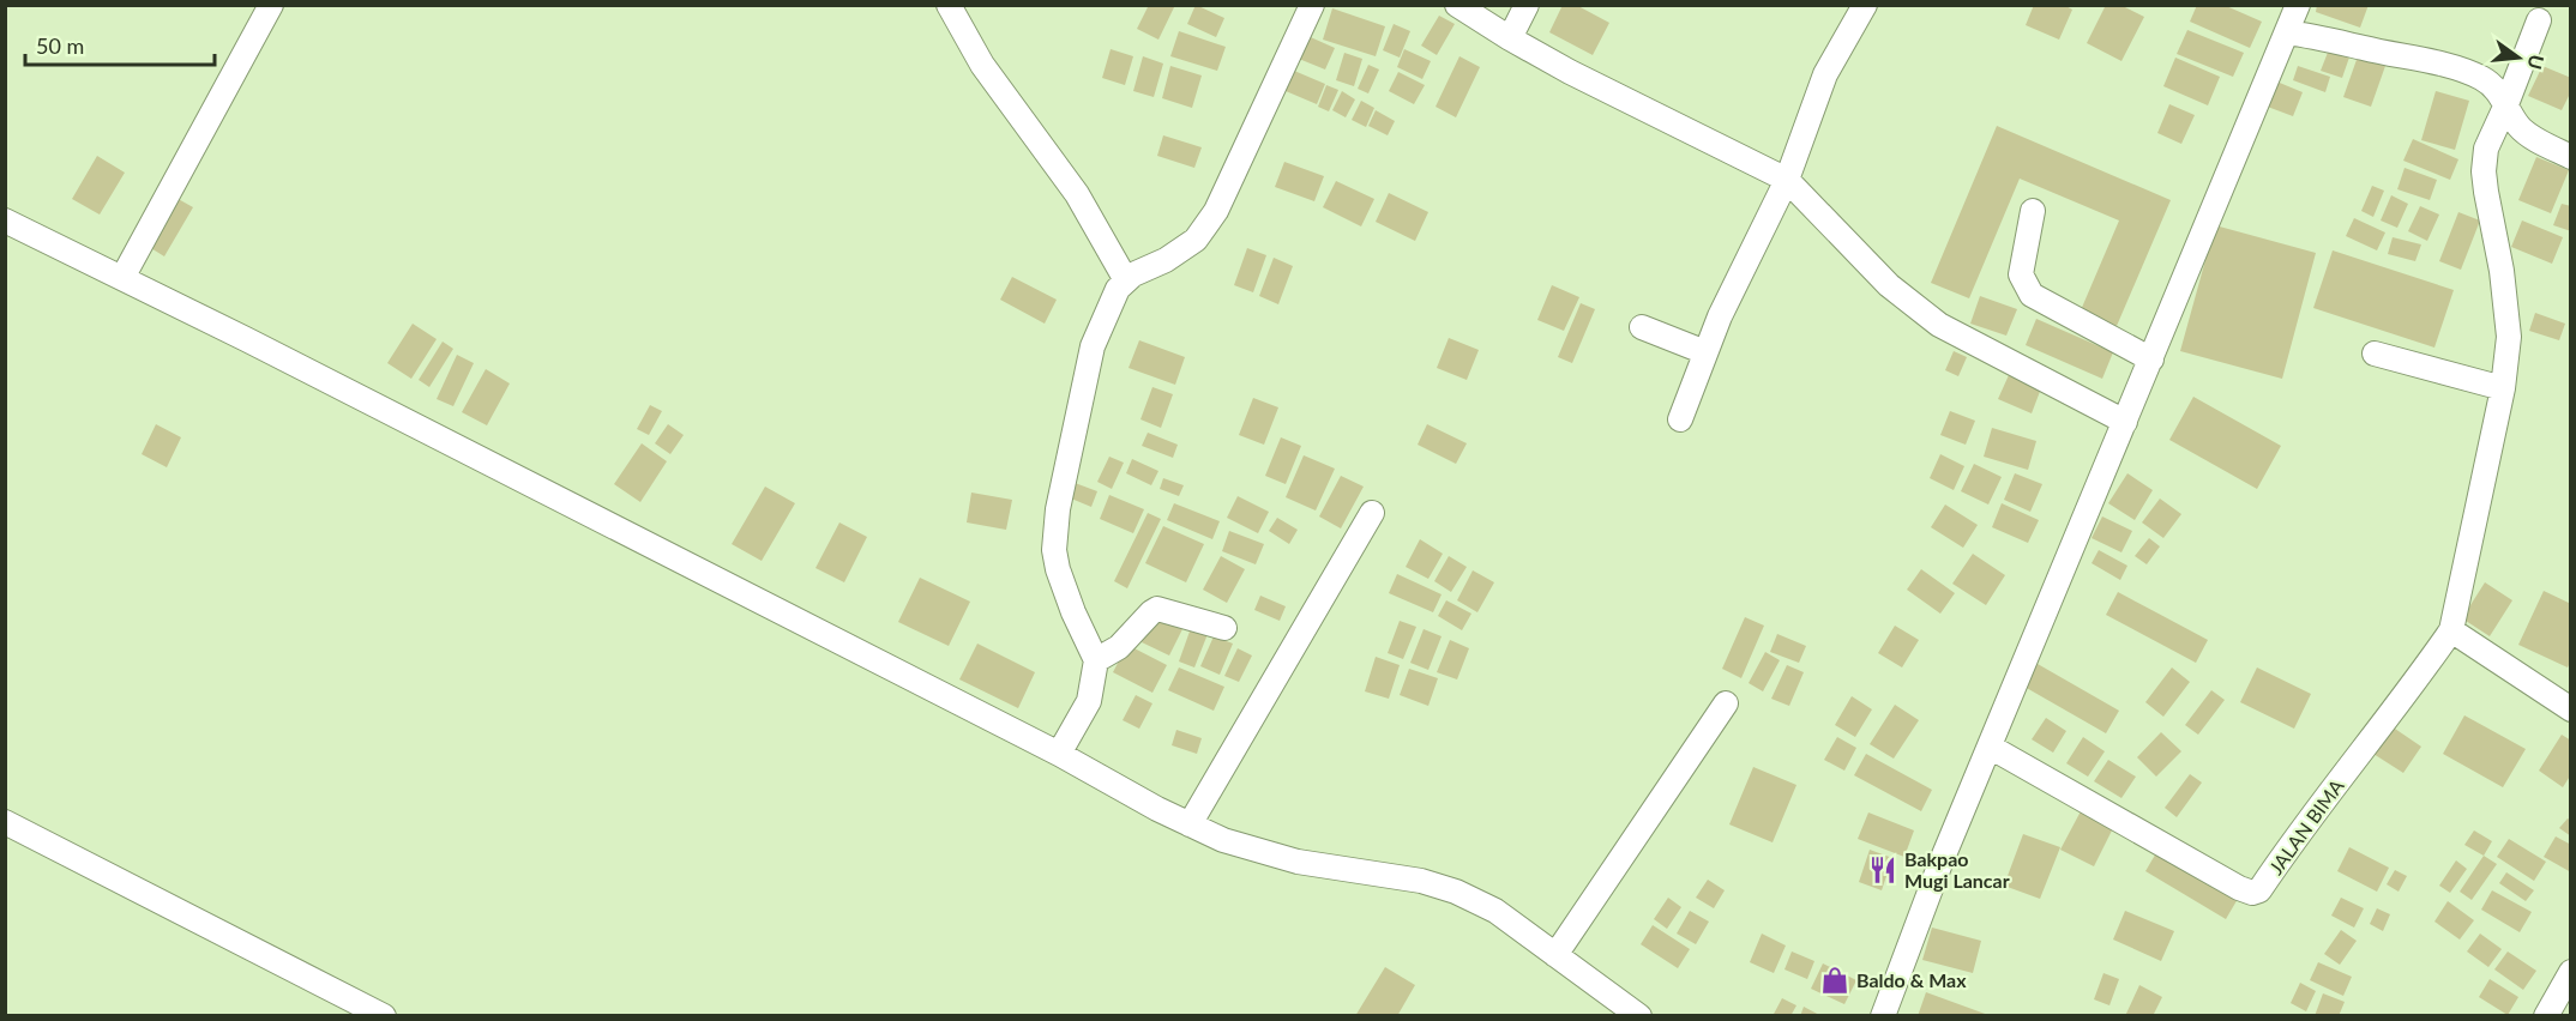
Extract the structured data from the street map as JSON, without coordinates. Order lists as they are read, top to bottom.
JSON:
{
  "streets": {
    "street": ["JALAN BIMA"]
  },
  "places": {
    "restaurant": ["Bakpao Mugi Lancar"],
    "shop": ["Baldo & Max"]
  },
  "scale_bar": "50 m",
  "north": "right"
}
